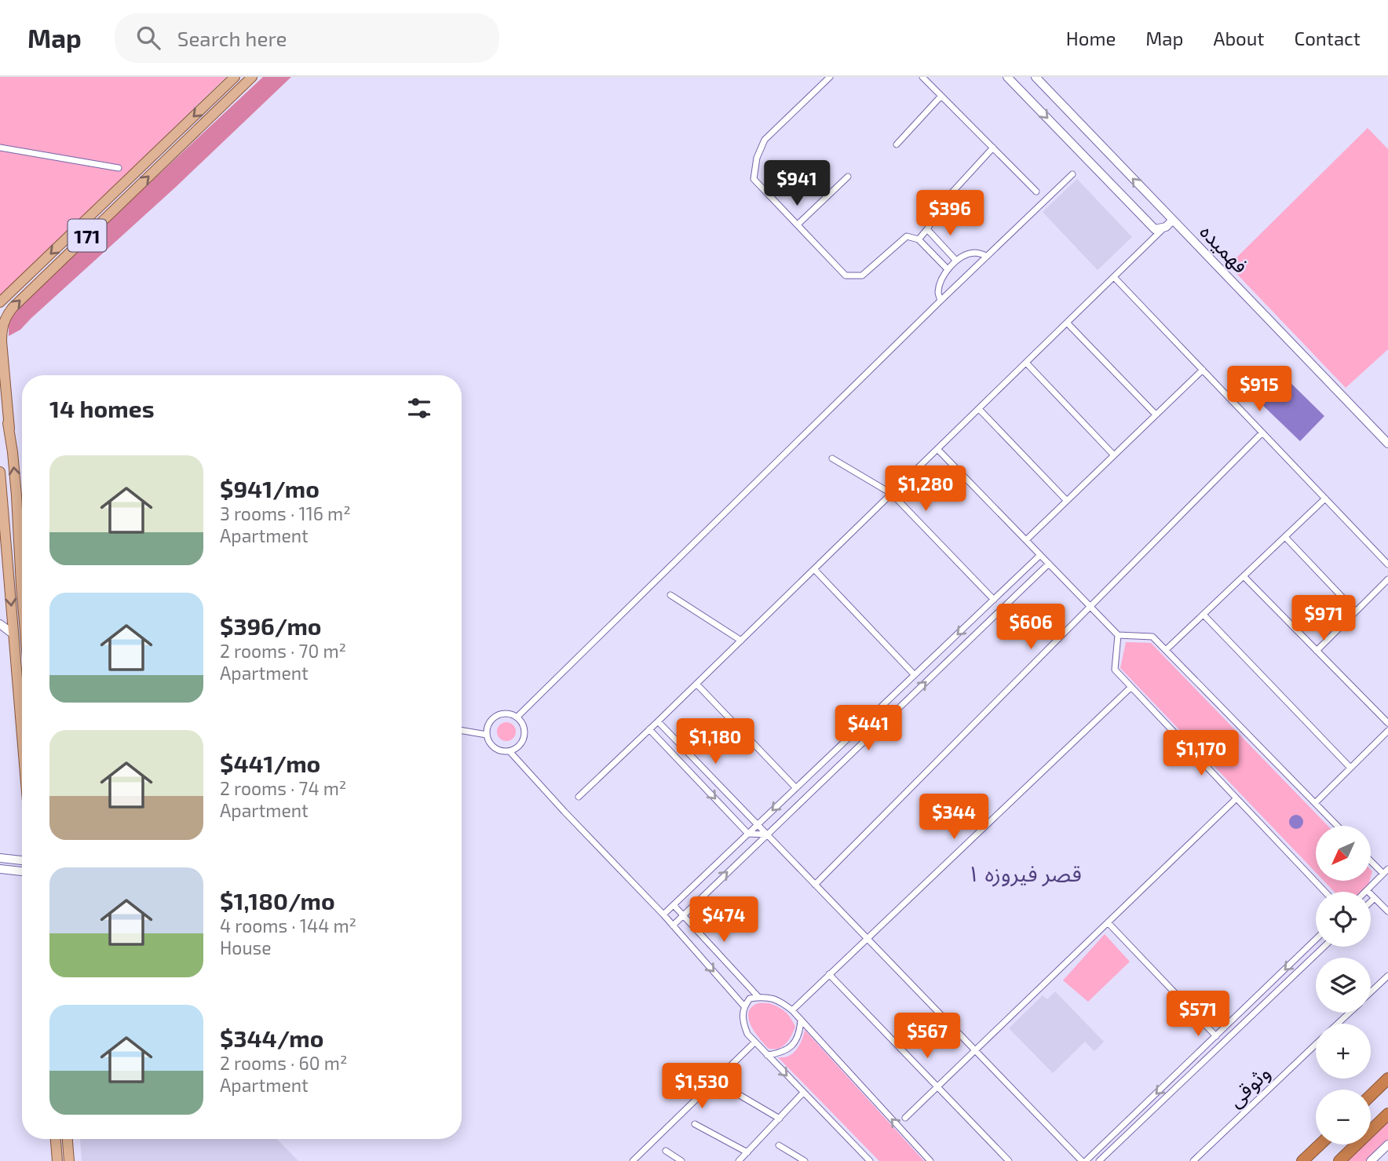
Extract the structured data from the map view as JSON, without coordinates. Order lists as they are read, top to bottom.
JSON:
{
  "streets": {
    "main road": ["171", "فهمیده"],
    "street": ["وثوقی"]
  },
  "districts": ["قصر فیروزه ۱"],
  "north": "bottom left",
  "page": {
    "header": "Map",
    "search": "Search here",
    "nav": [
      "Home",
      "Map",
      "About",
      "Contact"
    ],
    "price": [
      "$941",
      "$396",
      "$915",
      "$1,280",
      "$971",
      "$606",
      "$441",
      "$1,180",
      "$1,170",
      "$344",
      "$474",
      "$571",
      "$567",
      "$1,530"
    ],
    "heading": "14 homes",
    "list": [
      {
        "name": "$941/mo",
        "note": "3 rooms · 116 m² · Apartment"
      },
      {
        "name": "$396/mo",
        "note": "2 rooms · 70 m² · Apartment"
      },
      {
        "name": "$441/mo",
        "note": "2 rooms · 74 m² · Apartment"
      },
      {
        "name": "$1,180/mo",
        "note": "4 rooms · 144 m² · House"
      },
      {
        "name": "$344/mo",
        "note": "2 rooms · 60 m² · Apartment"
      }
    ],
    "map_buttons": ["+", "−"]
  }
}
